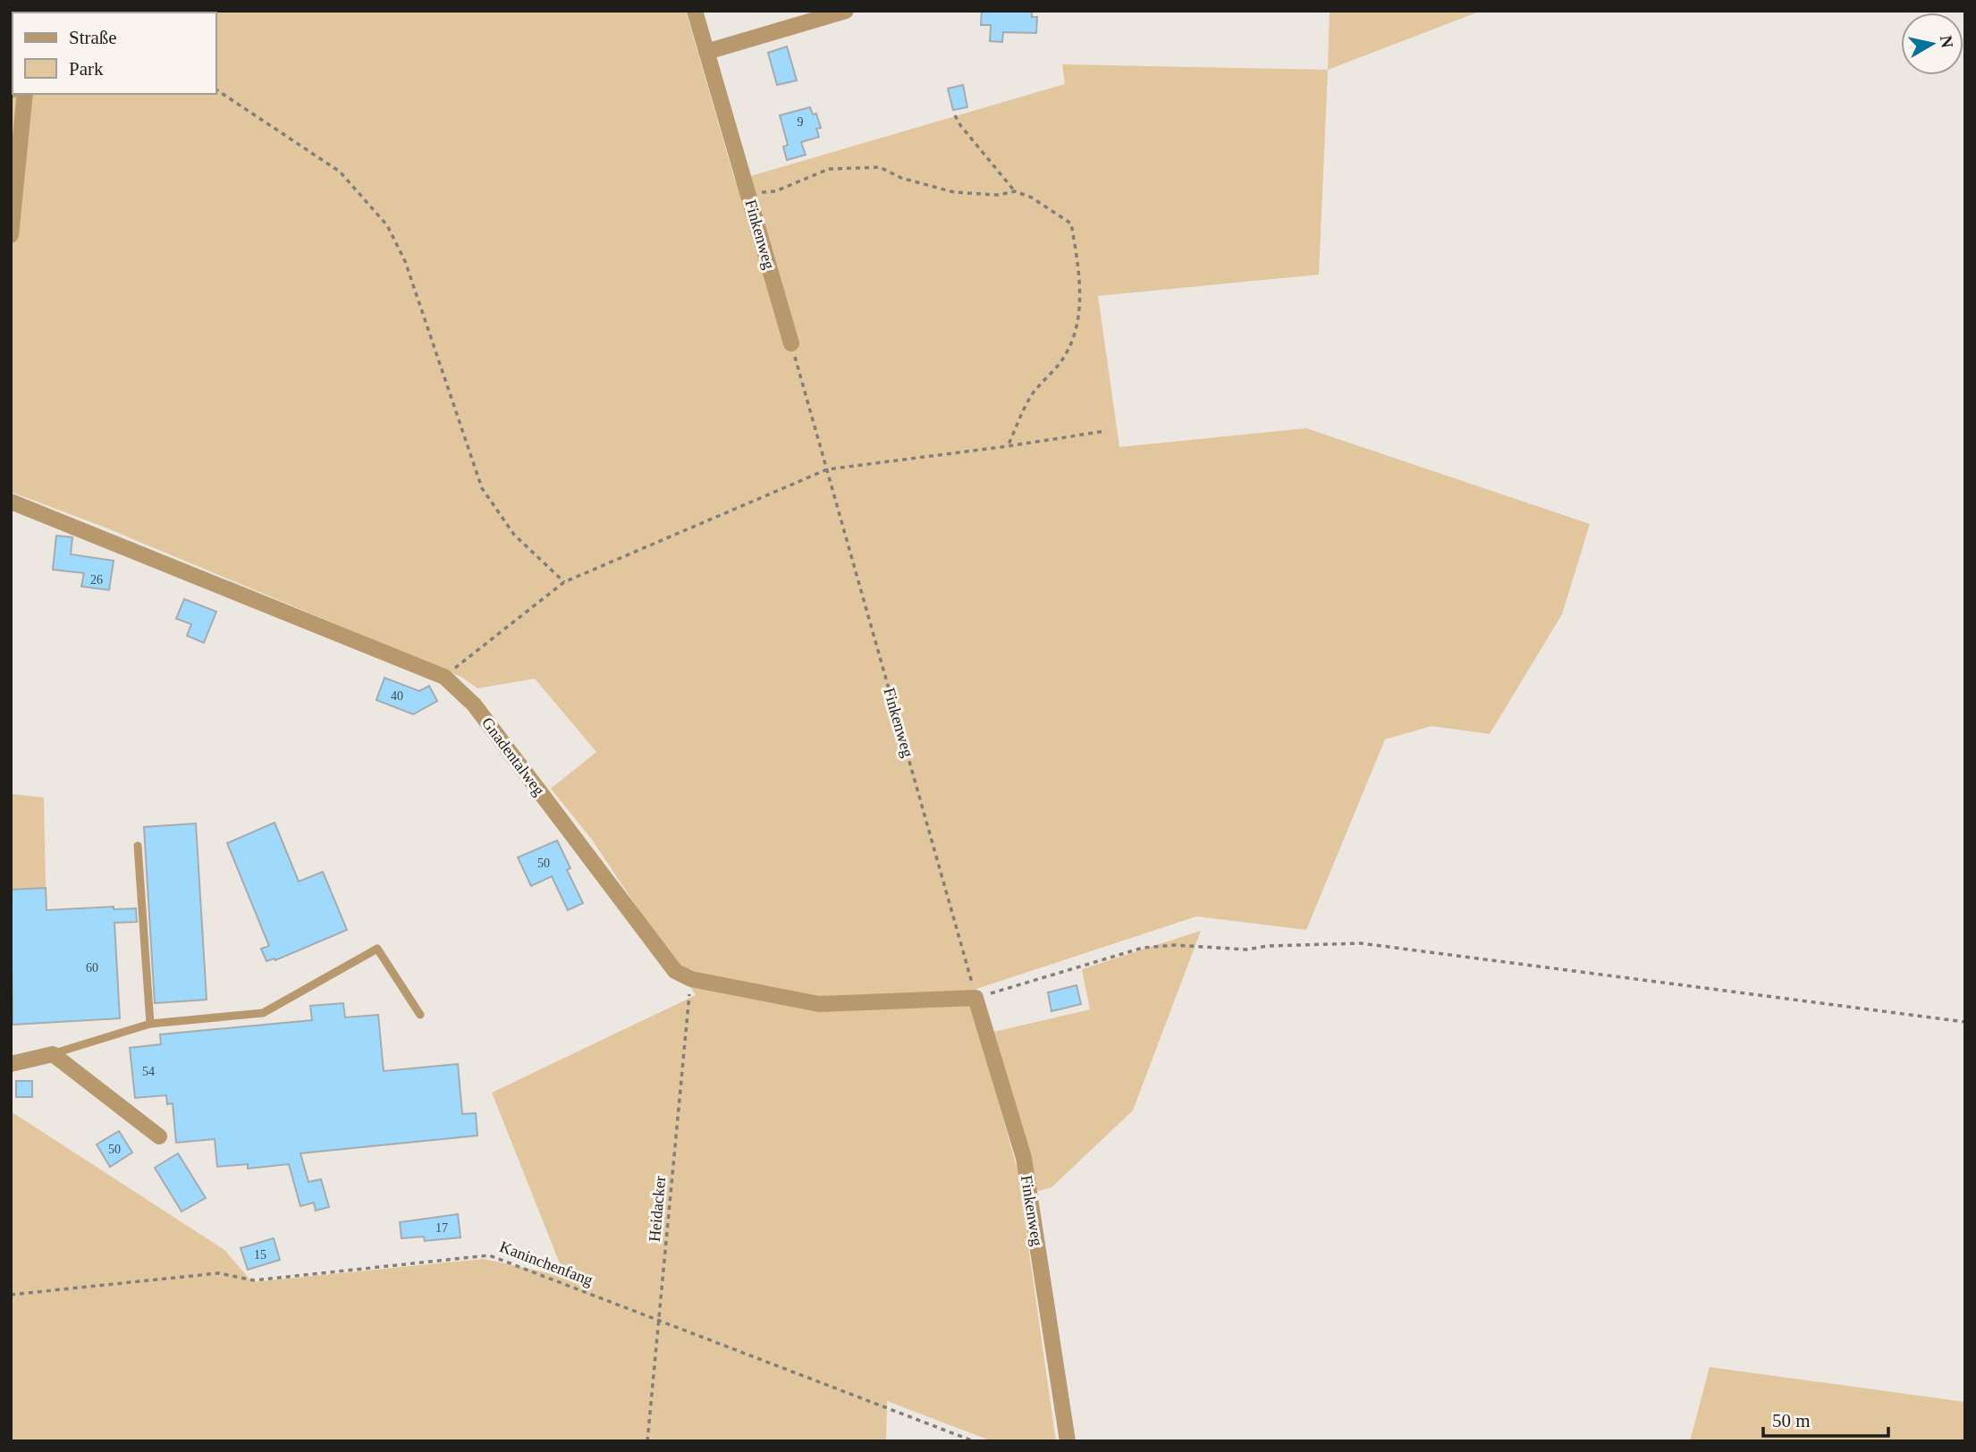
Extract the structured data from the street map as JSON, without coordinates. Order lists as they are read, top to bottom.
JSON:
{
  "streets": {
    "street": ["Finkenweg", "Gnadentalweg"],
    "path": ["Heidacker", "Kaninchenfang"]
  },
  "crossings": [
    ["Finkenweg", "Gnadentalweg"],
    ["Gnadentalweg", "Heidacker"],
    ["Heidacker", "Kaninchenfang"]
  ],
  "house_numbers": [
    "9",
    "26",
    "40",
    "50",
    "60",
    "54",
    "50",
    "17",
    "15"
  ],
  "legend": ["Straße", "Park"],
  "scale_bar": "50 m",
  "north": "right"
}
